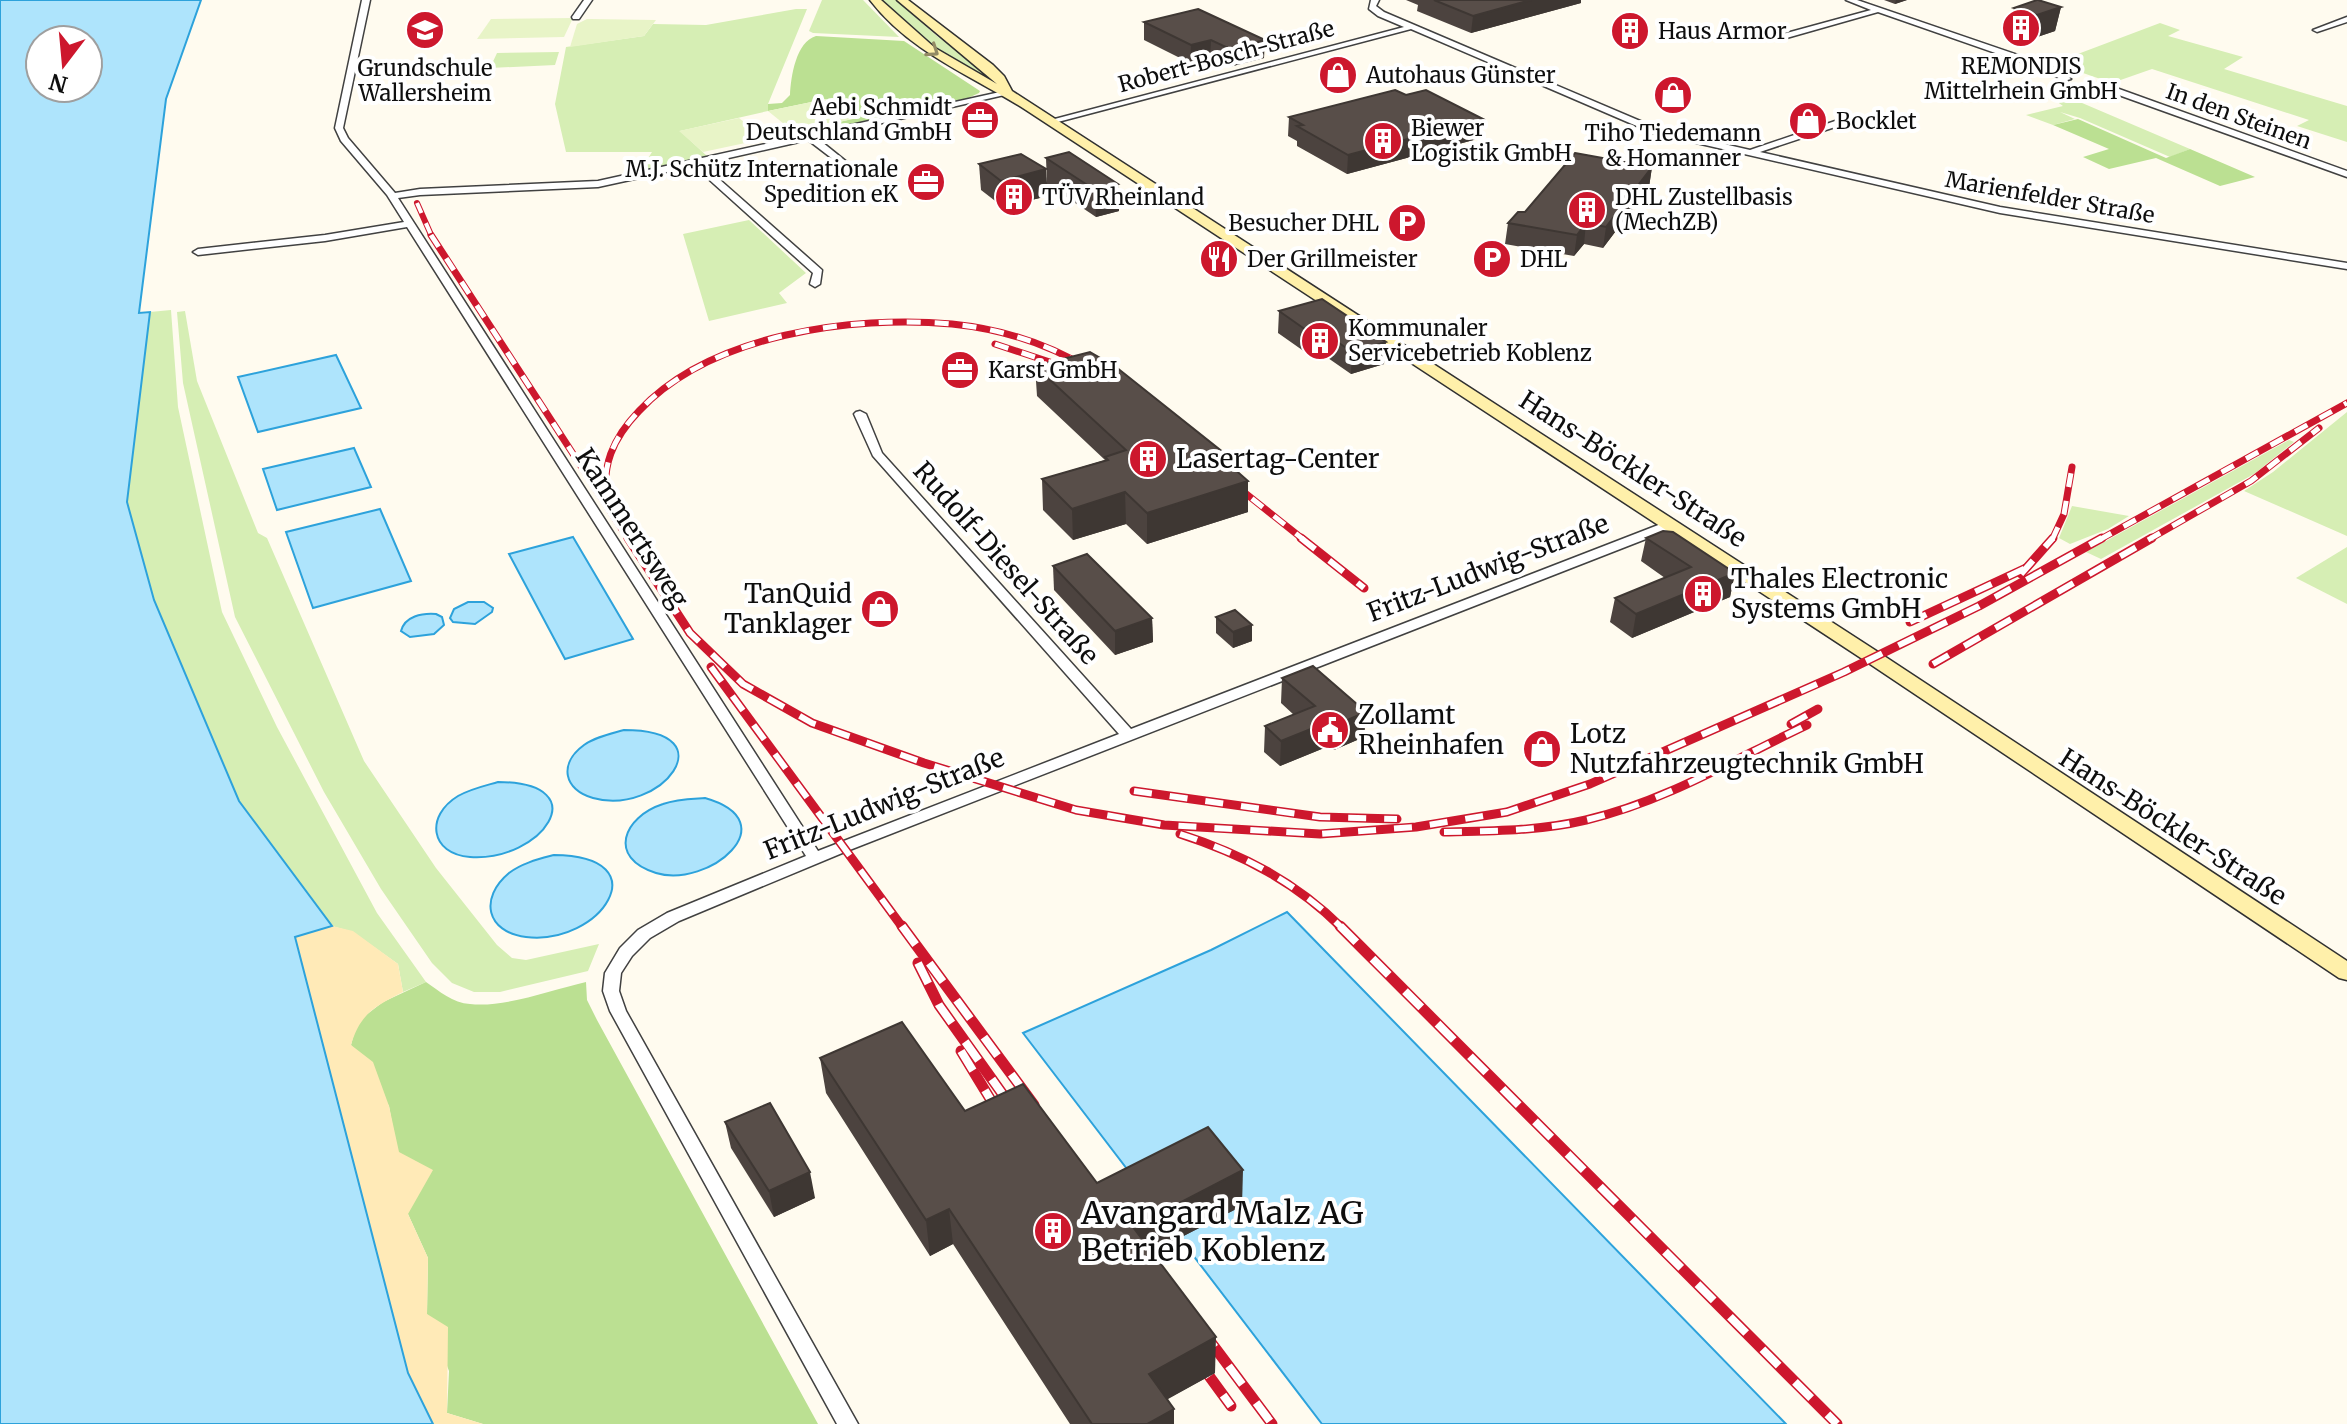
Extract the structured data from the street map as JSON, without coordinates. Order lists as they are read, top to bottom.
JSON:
{
  "streets": {
    "main road": ["Hans-Böckler-Straße"],
    "street": [
      "Robert-Bosch-Straße",
      "In den Steinen",
      "Marienfelder Straße",
      "Kammertsweg",
      "Rudolf-Diesel-Straße",
      "Fritz-Ludwig-Straße"
    ]
  },
  "crossings": [
    ["Robert-Bosch-Straße", "Marienfelder Straße"],
    ["Robert-Bosch-Straße", "Hans-Böckler-Straße"],
    ["Hans-Böckler-Straße", "Fritz-Ludwig-Straße"],
    ["Kammertsweg", "Fritz-Ludwig-Straße"],
    ["Rudolf-Diesel-Straße", "Fritz-Ludwig-Straße"]
  ],
  "places": {
    "building": [
      "REMONDIS Mittelrhein GmbH",
      "Haus Armor",
      "Biewer Logistik GmbH",
      "TÜV Rheinland",
      "DHL Zustellbasis (MechZB)",
      "Kommunaler Servicebetrieb Koblenz",
      "Lasertag-Center",
      "Thales Electronic Systems GmbH",
      "Avangard Malz AG Betrieb Koblenz"
    ],
    "school or university": ["Grundschule Wallersheim"],
    "shop": [
      "Autohaus Günster",
      "Tiho Tiedemann & Homanner",
      "Bocklet",
      "TanQuid Tanklager",
      "Lotz Nutzfahrzeugtechnik GmbH"
    ],
    "office": ["Aebi Schmidt Deutschland GmbH", "M.J. Schütz Internationale Spedition eK", "Karst GmbH"],
    "parking": ["Besucher DHL", "DHL"],
    "restaurant": ["Der Grillmeister"],
    "public building": ["Zollamt Rheinhafen"]
  },
  "north": "bottom"
}
